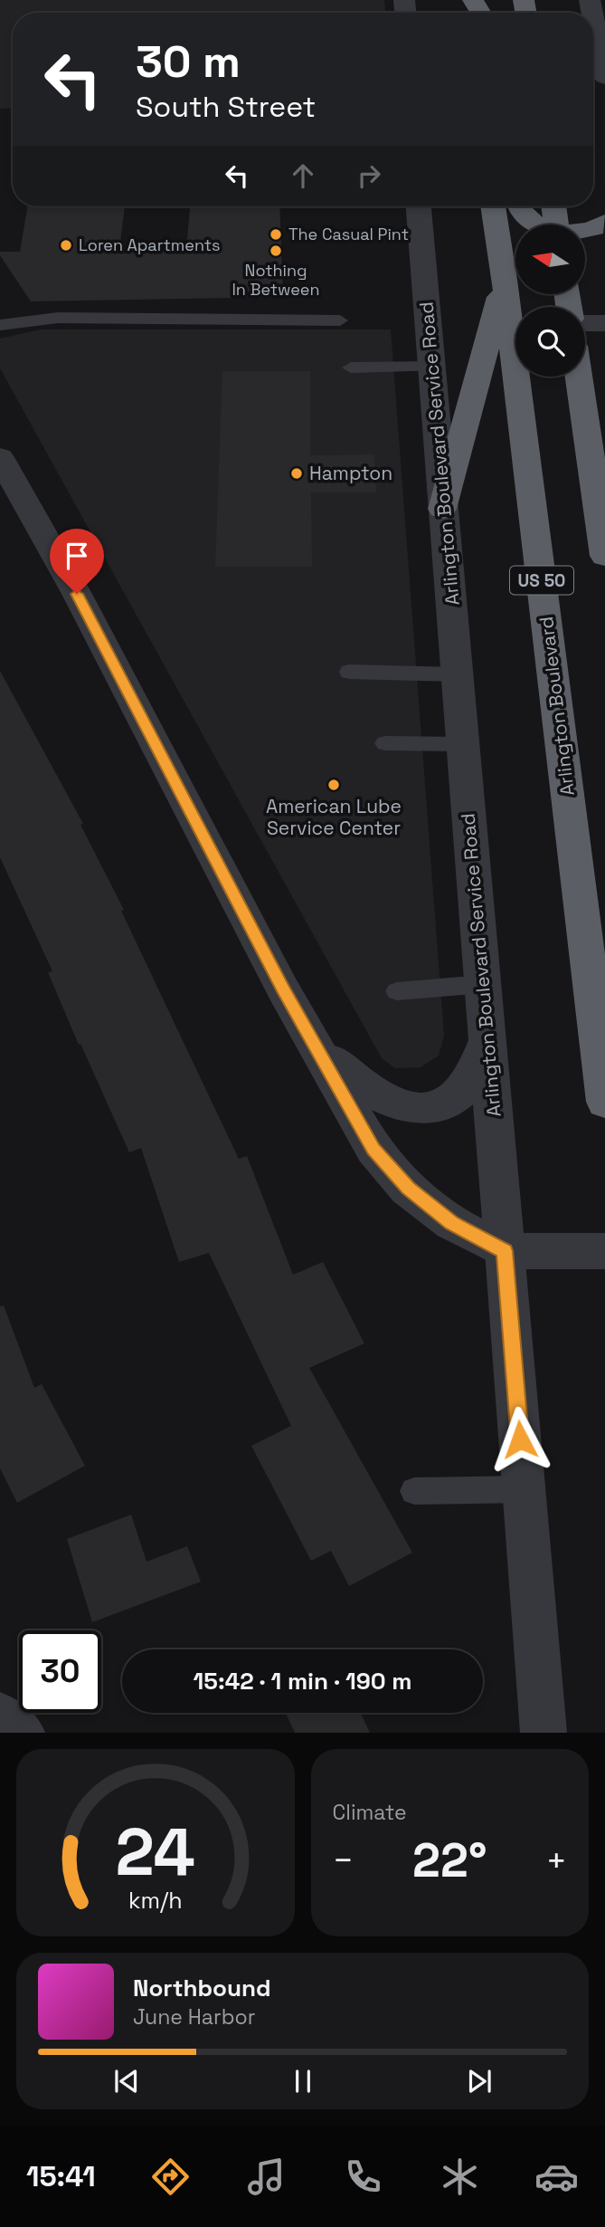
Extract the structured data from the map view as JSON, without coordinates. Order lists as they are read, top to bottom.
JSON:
{
  "streets": {
    "highway": ["US 50", "Arlington Boulevard"],
    "street": ["Arlington Boulevard Service Road"]
  },
  "places": [
    "The Casual Pint",
    "Loren Apartments",
    "Nothing In Between",
    "Hampton",
    "American Lube Service Center"
  ],
  "north": "left",
  "page": {
    "turn": ["30 m", "South Street"],
    "limit": "30",
    "trip": "15:42 · 1 min · 190 m",
    "tile": "Climate",
    "heat": ["−", "22°", "+"],
    "song": ["Northbound", "June Harbor"],
    "tabs": "15:41",
    "gauge": ["24", "km/h"]
  }
}
